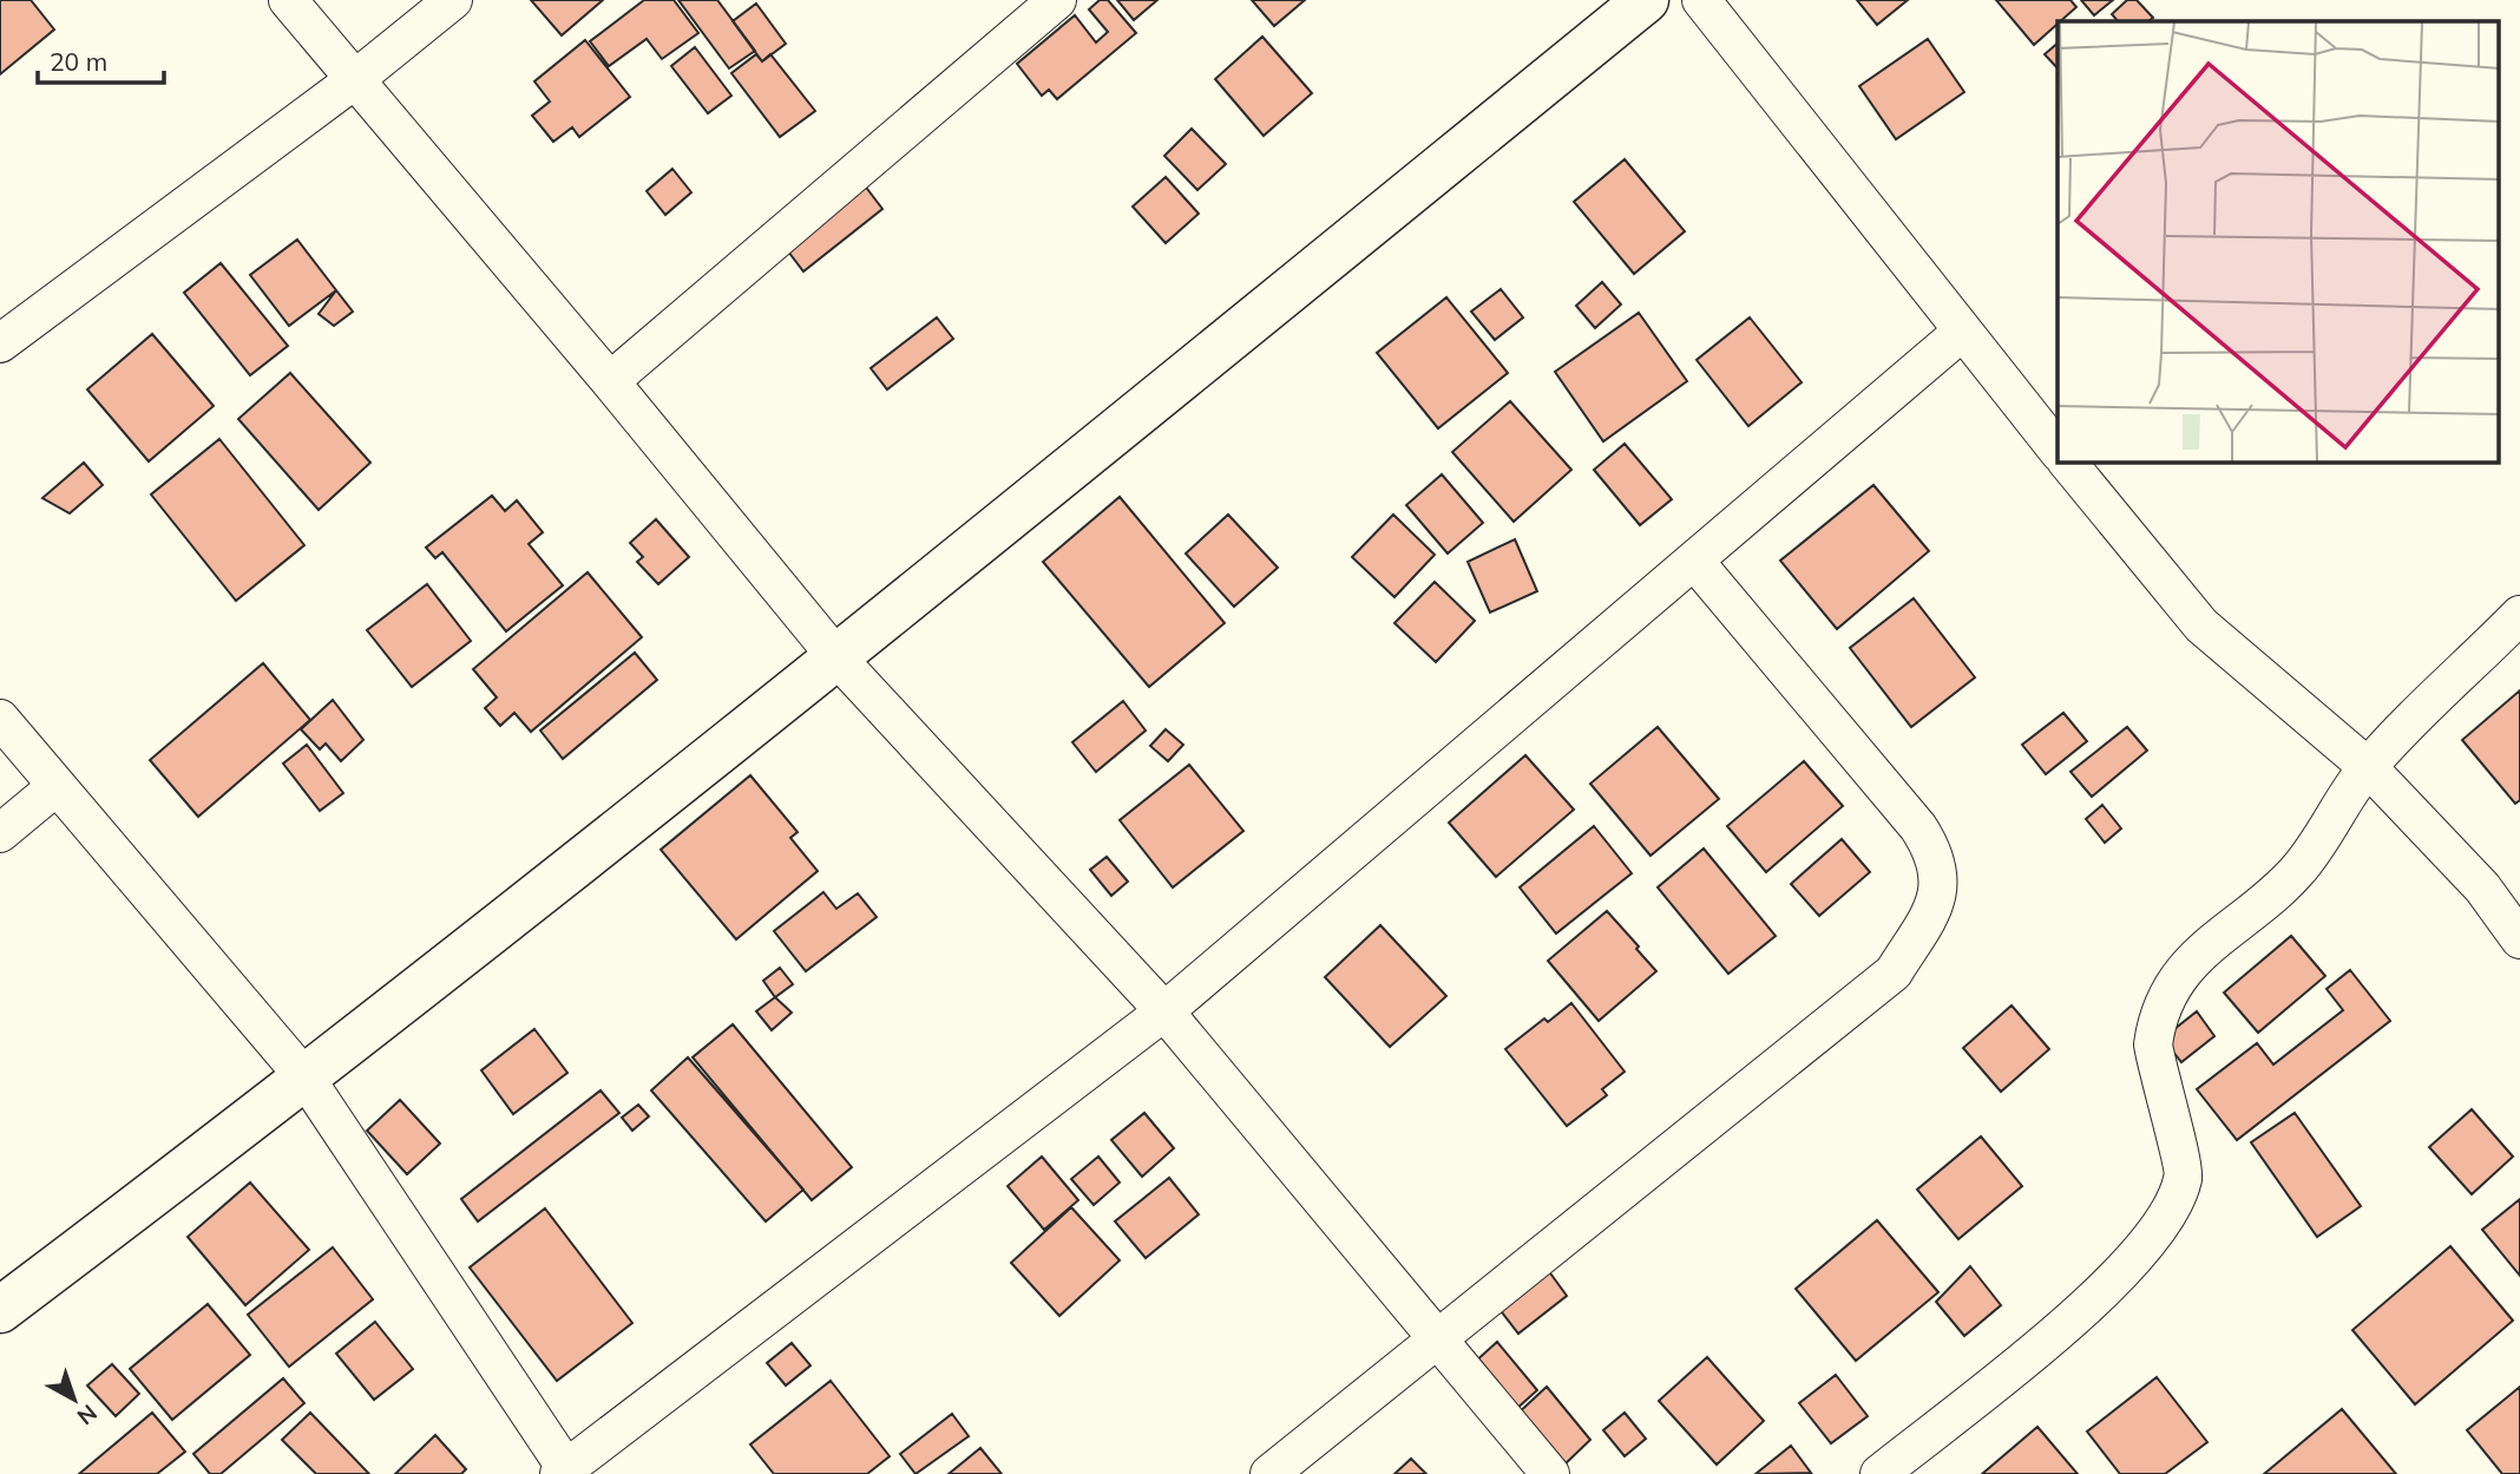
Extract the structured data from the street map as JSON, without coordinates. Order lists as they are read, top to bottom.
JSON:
{
  "scale_bar": "20 m",
  "north": "bottom right"
}
